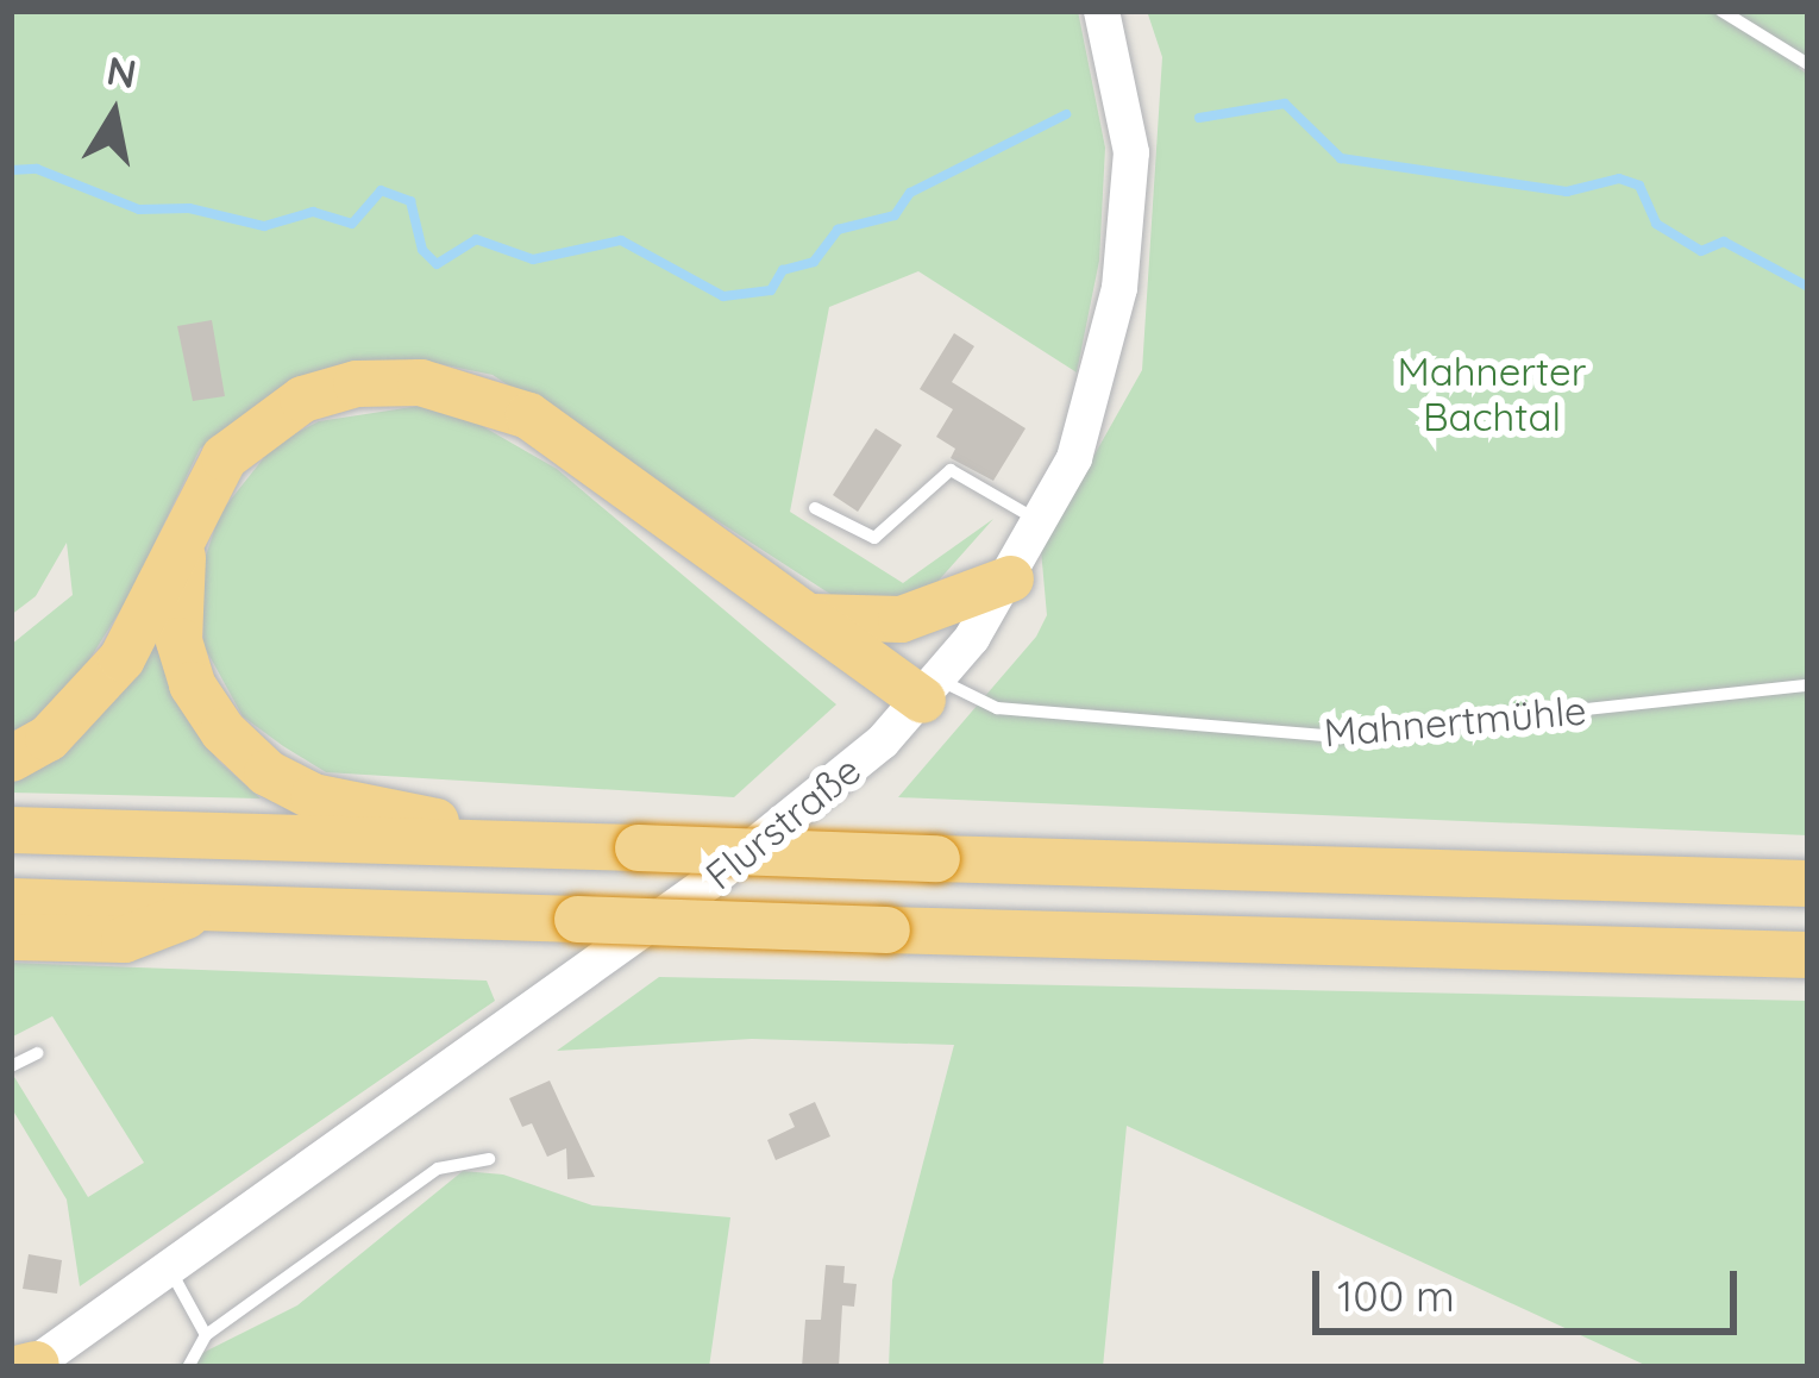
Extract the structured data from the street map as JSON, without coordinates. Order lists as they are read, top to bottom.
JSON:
{
  "streets": {
    "main road": ["Flurstraße"],
    "lane": ["Mahnertmühle"]
  },
  "crossings": [
    ["Mahnertmühle", "Flurstraße"]
  ],
  "parks": ["Mahnerter Bachtal"],
  "scale_bar": "100 m",
  "north": "top"
}
